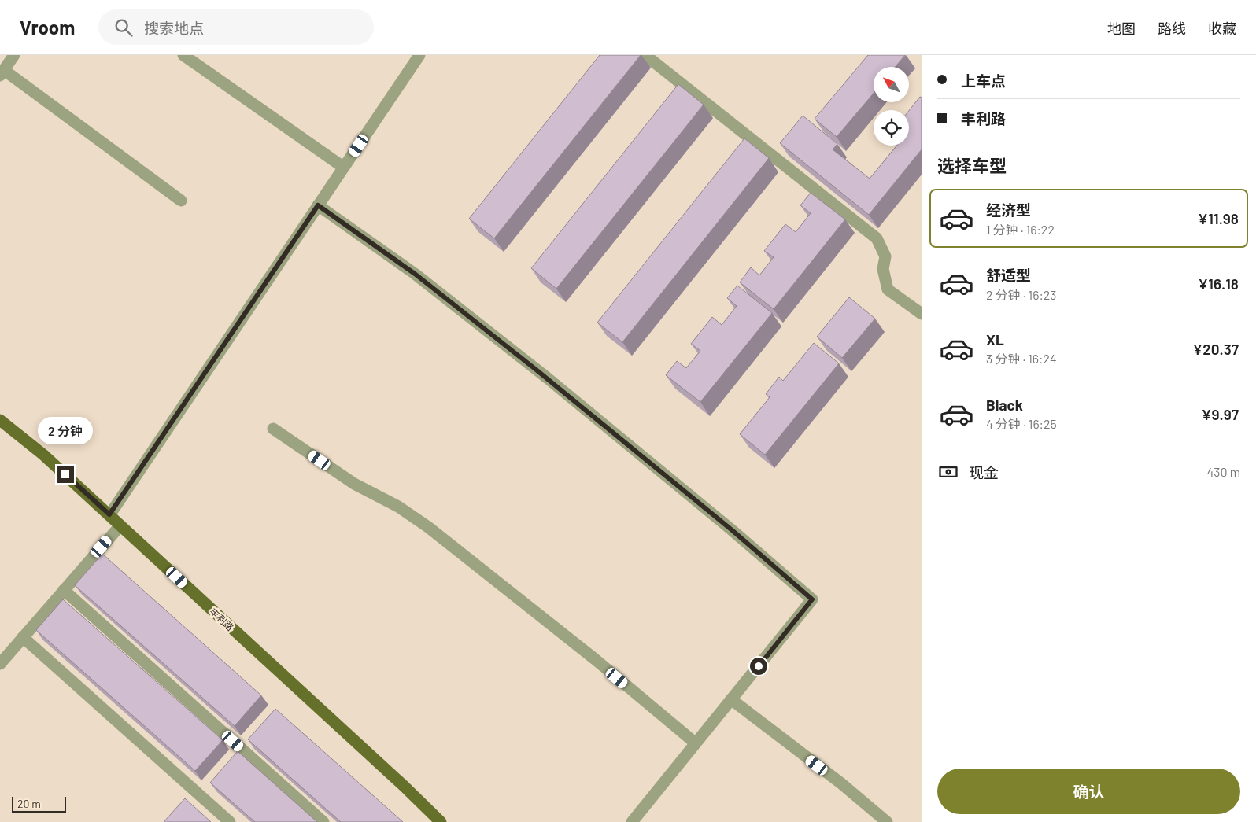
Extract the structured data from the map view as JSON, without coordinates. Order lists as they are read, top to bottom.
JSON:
{
  "streets": {
    "main road": ["丰利路"]
  },
  "scale_bar": "20 m",
  "north": "top left",
  "page": {
    "header": "Vroom",
    "search": "搜索地点",
    "nav": ["地图", "路线", "收藏"],
    "banner": ["上车点", "丰利路"],
    "heading": "选择车型",
    "list": [
      {
        "name": "经济型",
        "note": "1 分钟 · 16:22",
        "value": "¥11.98"
      },
      {
        "name": "舒适型",
        "note": "2 分钟 · 16:23",
        "value": "¥16.18"
      },
      {
        "name": "XL",
        "note": "3 分钟 · 16:24",
        "value": "¥20.37"
      },
      {
        "name": "Black",
        "note": "4 分钟 · 16:25",
        "value": "¥9.97"
      }
    ],
    "bubble": "2 分钟",
    "pay": ["现金", "430 m"],
    "buttons": "确认",
    "scale": "20 m"
  }
}
